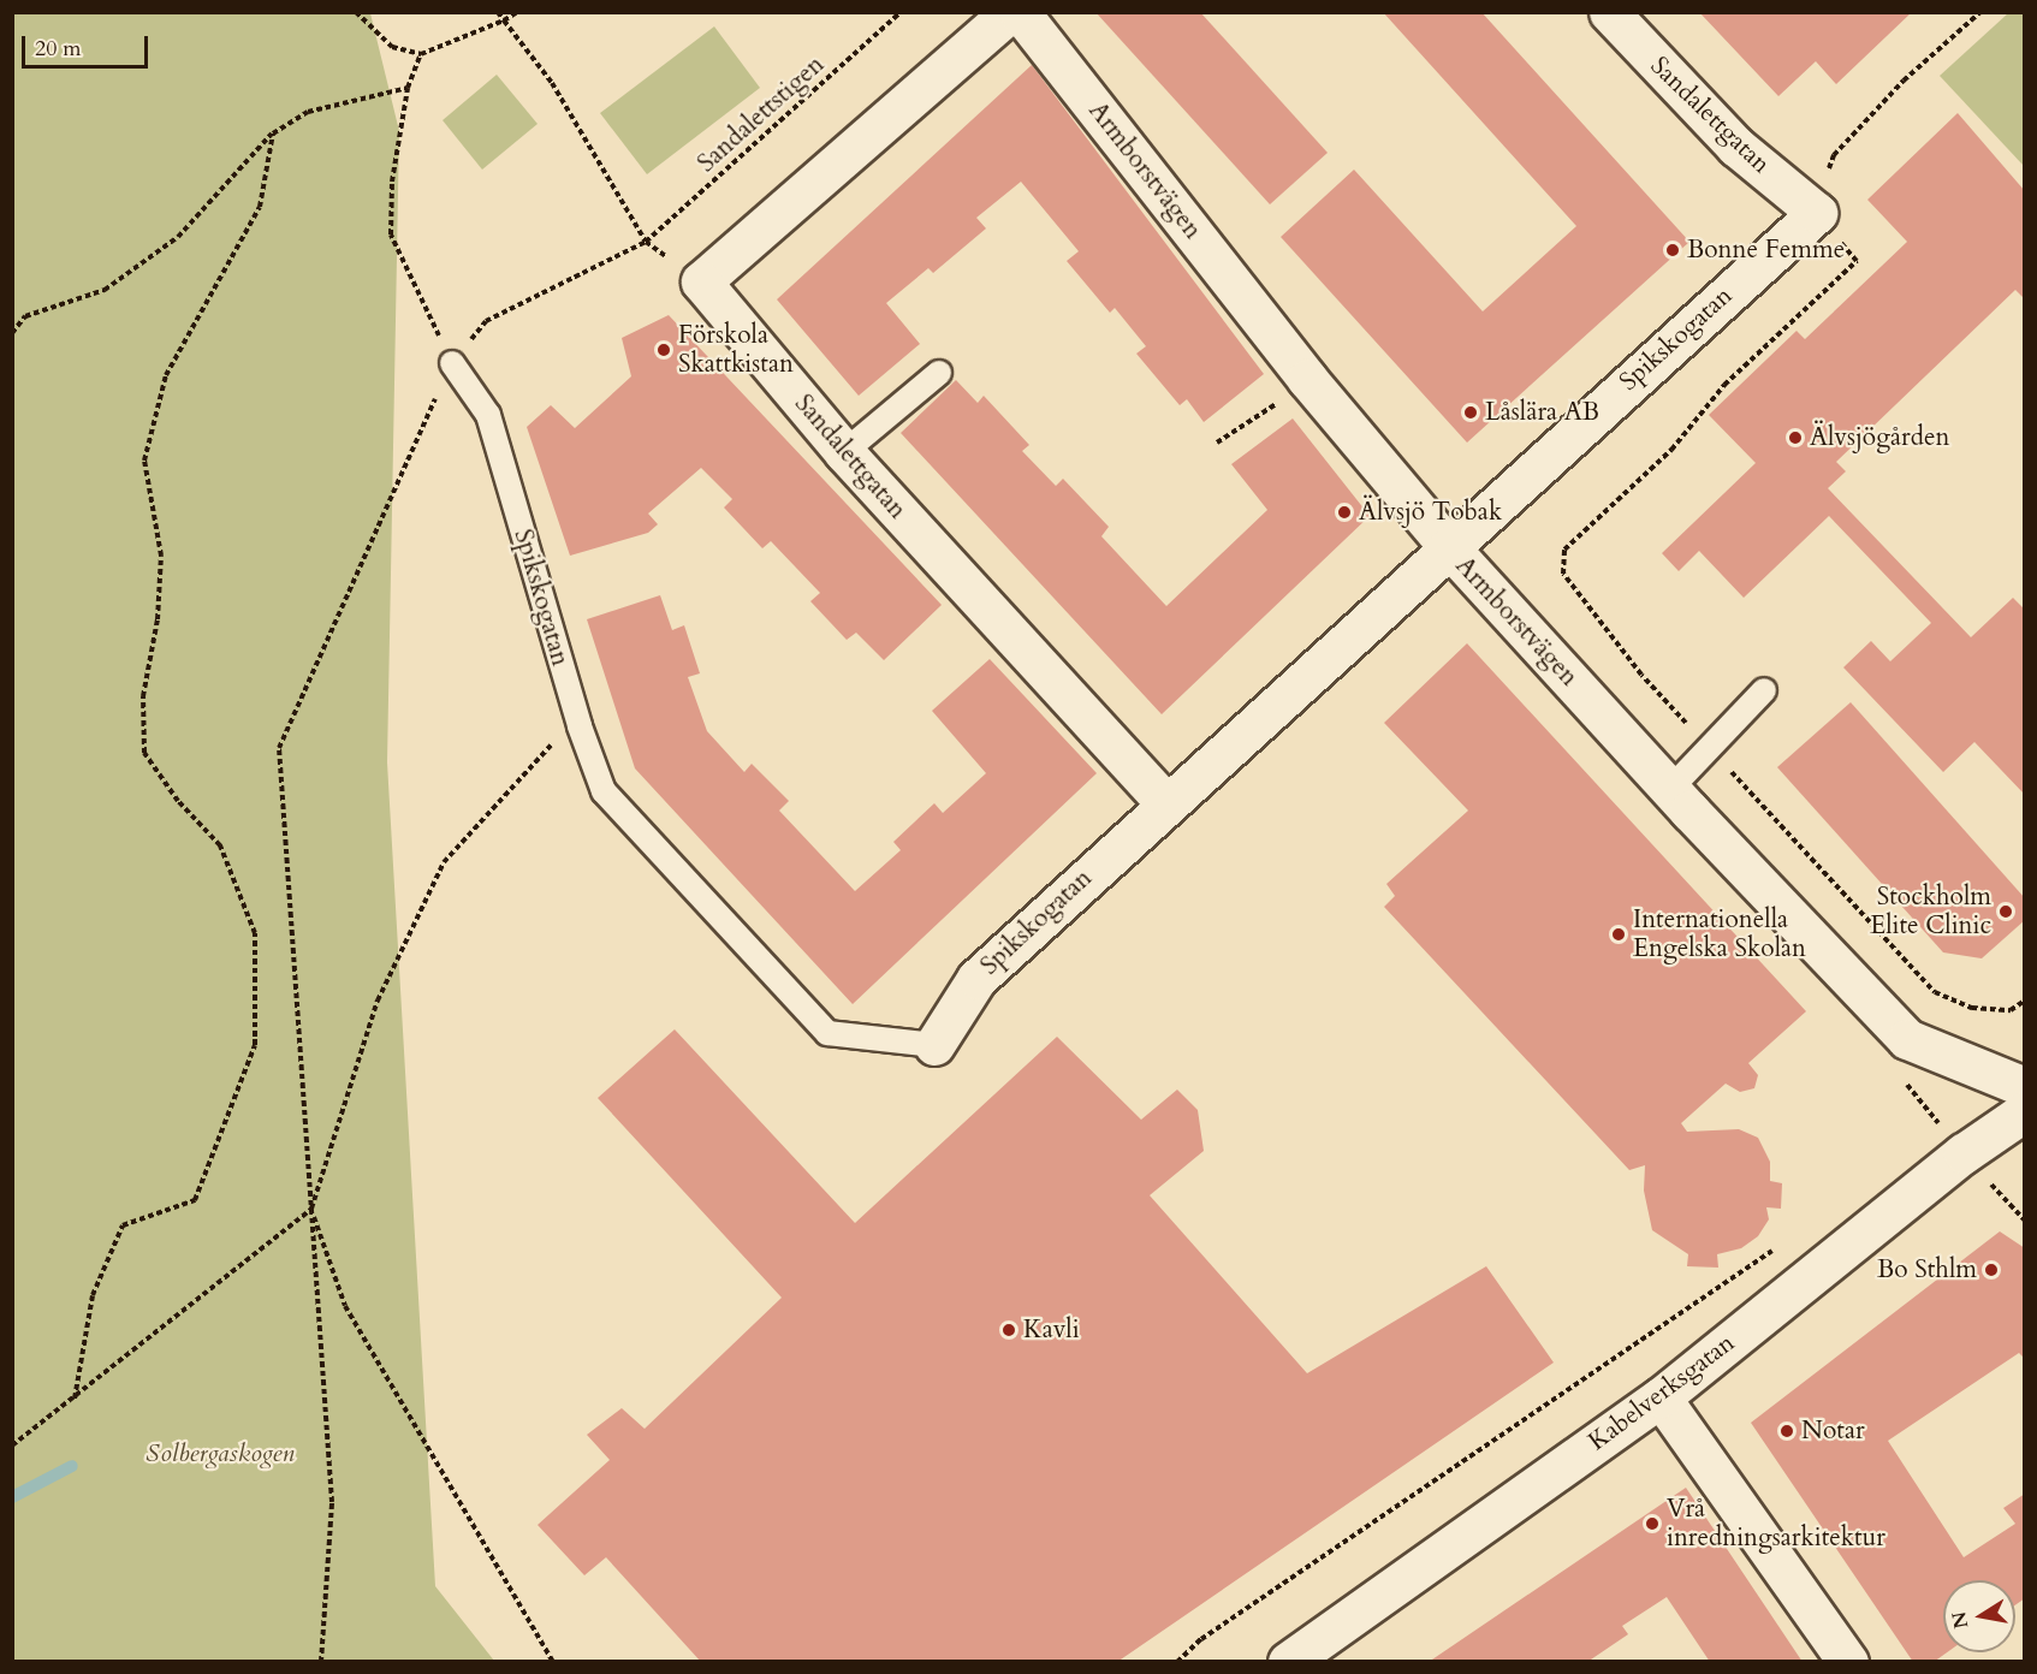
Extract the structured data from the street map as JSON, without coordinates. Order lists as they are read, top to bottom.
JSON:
{
  "streets": {
    "street": [
      "Sandalettgatan",
      "Armborstvägen",
      "Spikskogatan",
      "Kabelverksgatan"
    ],
    "path": ["Sandalettstigen"]
  },
  "crossings": [
    ["Sandalettstigen", "Spikskogatan"],
    ["Sandalettgatan", "Spikskogatan"],
    ["Armborstvägen", "Spikskogatan"]
  ],
  "parks": ["Solbergaskogen"],
  "places": [
    "Bonne Femme",
    "Förskola Skattkistan",
    "Låslära AB",
    "Älvsjögården",
    "Älvsjö Tobak",
    "Stockholm Elite Clinic",
    "Internationella Engelska Skolan",
    "Bo Sthlm",
    "Kavli",
    "Notar",
    "Vrå inredningsarkitektur"
  ],
  "scale_bar": "20 m",
  "north": "left"
}
